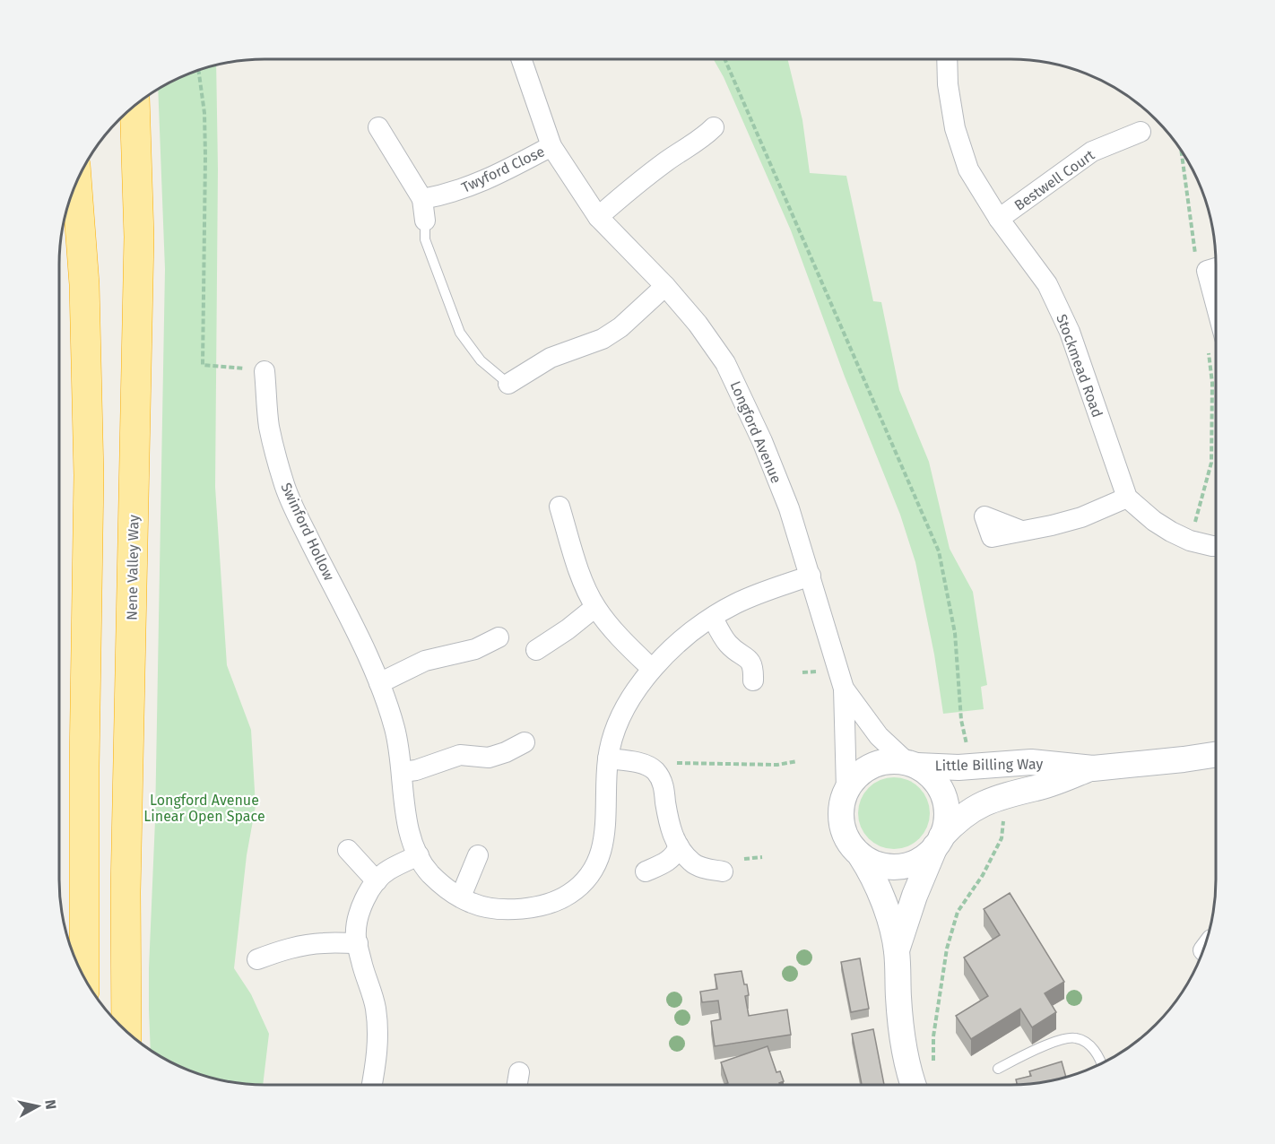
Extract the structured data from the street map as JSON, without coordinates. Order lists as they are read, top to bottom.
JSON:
{
  "streets": {
    "highway": ["Nene Valley Way"],
    "street": [
      "Twyford Close",
      "Bestwell Court",
      "Stockmead Road",
      "Longford Avenue",
      "Swinford Hollow",
      "Little Billing Way"
    ]
  },
  "crossings": [
    ["Twyford Close", "Longford Avenue"],
    ["Bestwell Court", "Stockmead Road"],
    ["Longford Avenue", "Swinford Hollow"],
    ["Longford Avenue", "Little Billing Way"]
  ],
  "parks": ["Longford Avenue Linear Open Space"],
  "north": "right"
}
